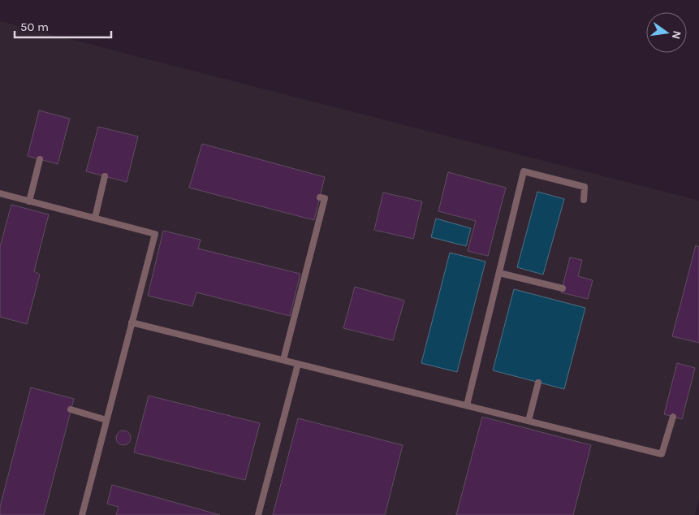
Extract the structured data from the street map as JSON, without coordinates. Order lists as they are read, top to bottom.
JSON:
{
  "scale_bar": "50 m",
  "north": "right"
}
